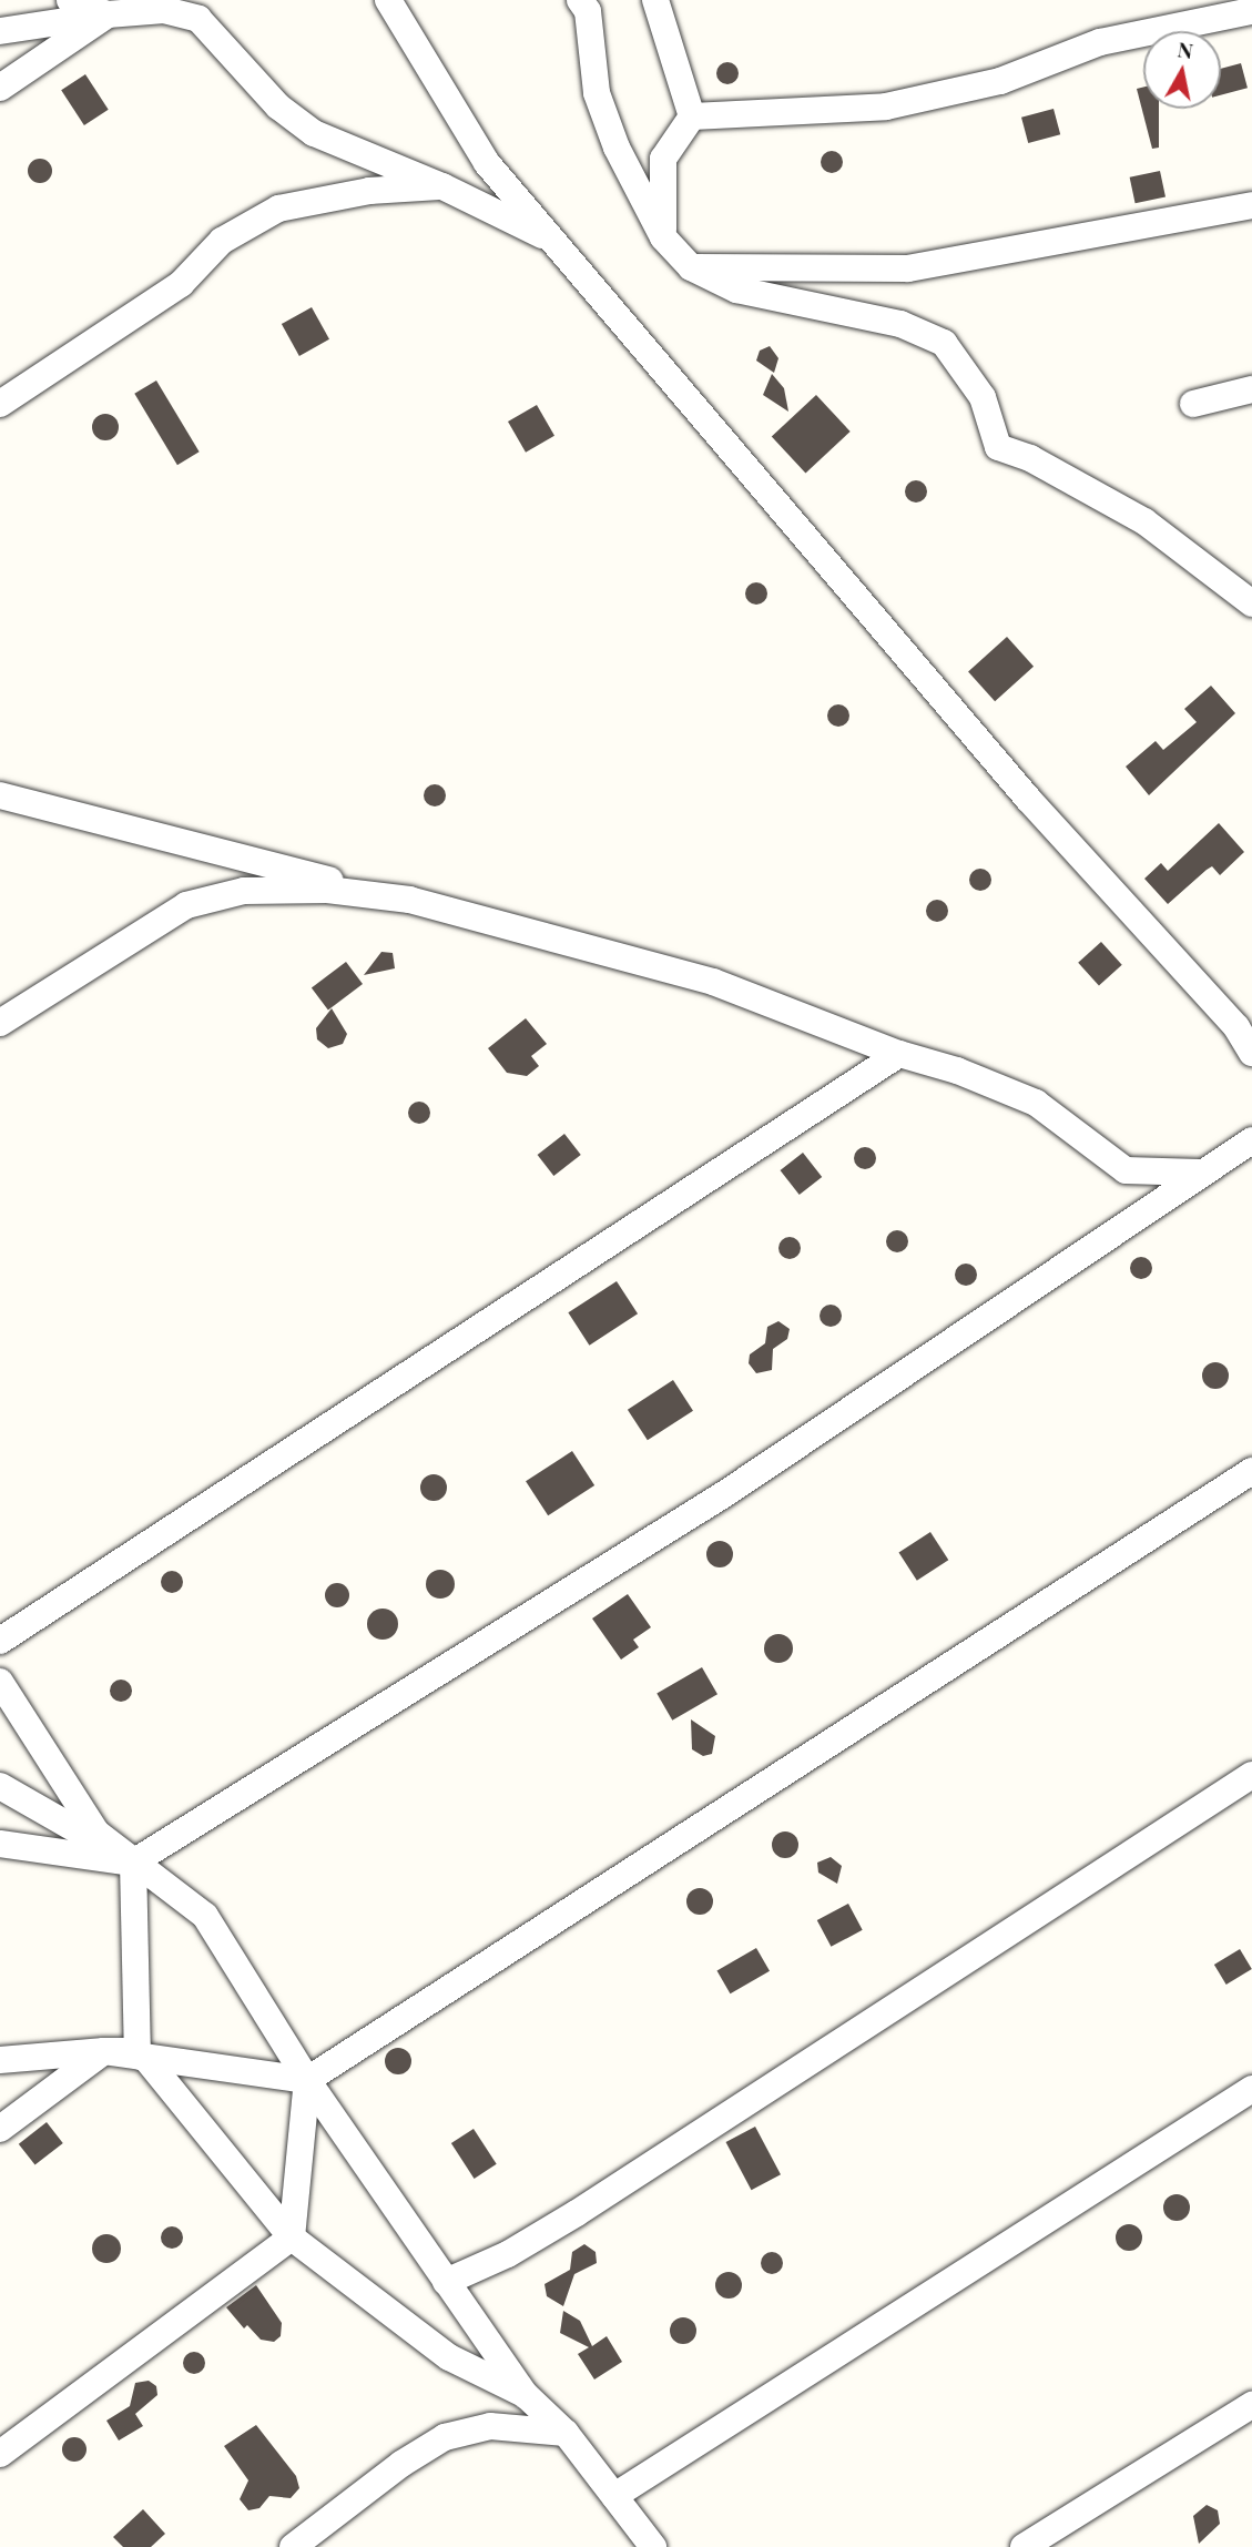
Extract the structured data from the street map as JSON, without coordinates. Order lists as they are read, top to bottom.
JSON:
{
  "north": "top"
}
